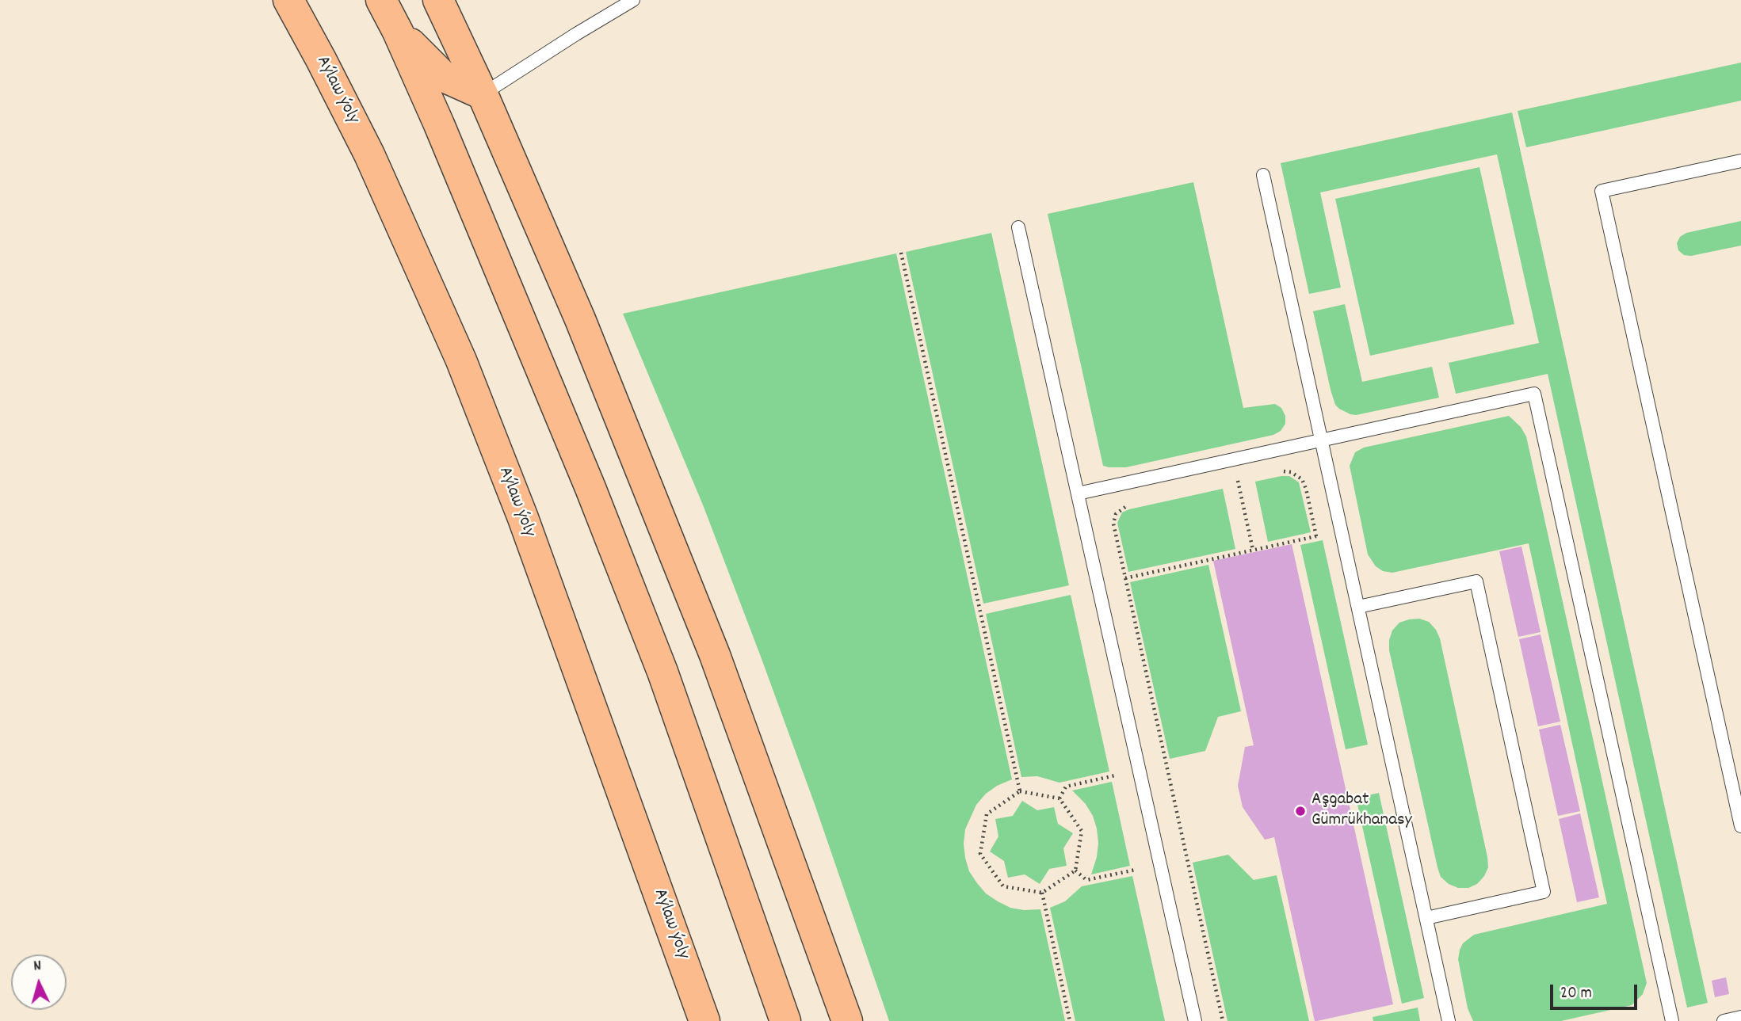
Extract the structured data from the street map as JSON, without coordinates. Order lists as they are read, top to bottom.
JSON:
{
  "streets": {
    "main road": ["Aýlaw ýoly"]
  },
  "places": ["Aşgabat Gümrükhanasy"],
  "scale_bar": "20 m",
  "north": "top"
}
